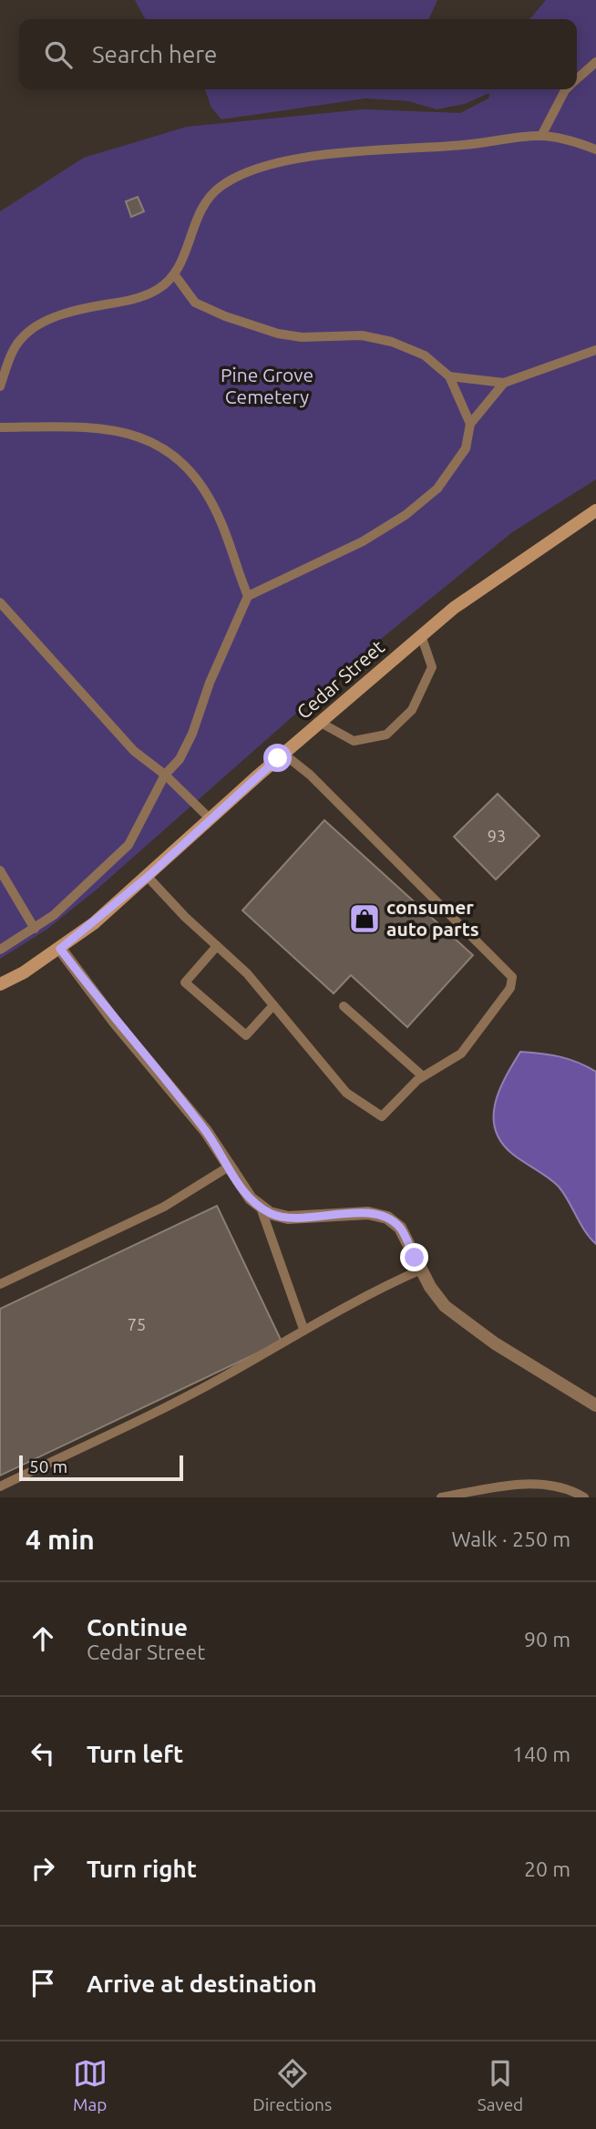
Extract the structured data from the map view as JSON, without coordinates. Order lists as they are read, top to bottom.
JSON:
{
  "streets": {
    "main road": ["Cedar Street"]
  },
  "parks": ["Pine Grove Cemetery"],
  "places": {
    "shop": ["consumer auto parts"]
  },
  "house_numbers": ["93", "75"],
  "scale_bar": "50 m",
  "page": {
    "search": "Search here",
    "scale": "50 m",
    "heading": ["4 min", "Walk · 250 m"],
    "list": [
      ["Continue", "Cedar Street", "90 m"],
      ["Turn left", "140 m"],
      ["Turn right", "20 m"],
      "Arrive at destination"
    ],
    "nav": ["Map", "Directions", "Saved"]
  }
}
